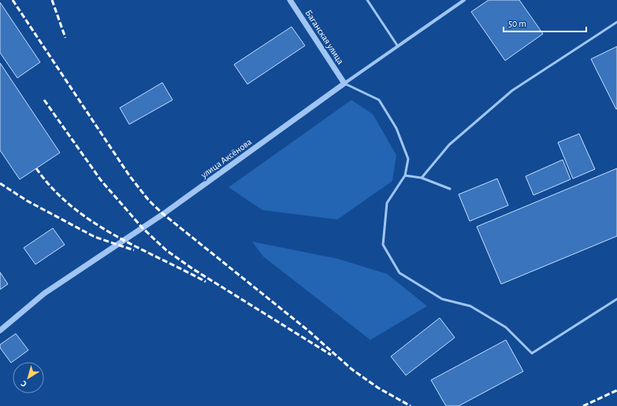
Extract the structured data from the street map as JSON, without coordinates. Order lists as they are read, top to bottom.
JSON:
{
  "streets": {
    "street": ["Баганская улица", "улица Аксёнова"]
  },
  "crossings": [
    ["Баганская улица", "улица Аксёнова"]
  ],
  "scale_bar": "50 m",
  "north": "bottom left"
}
